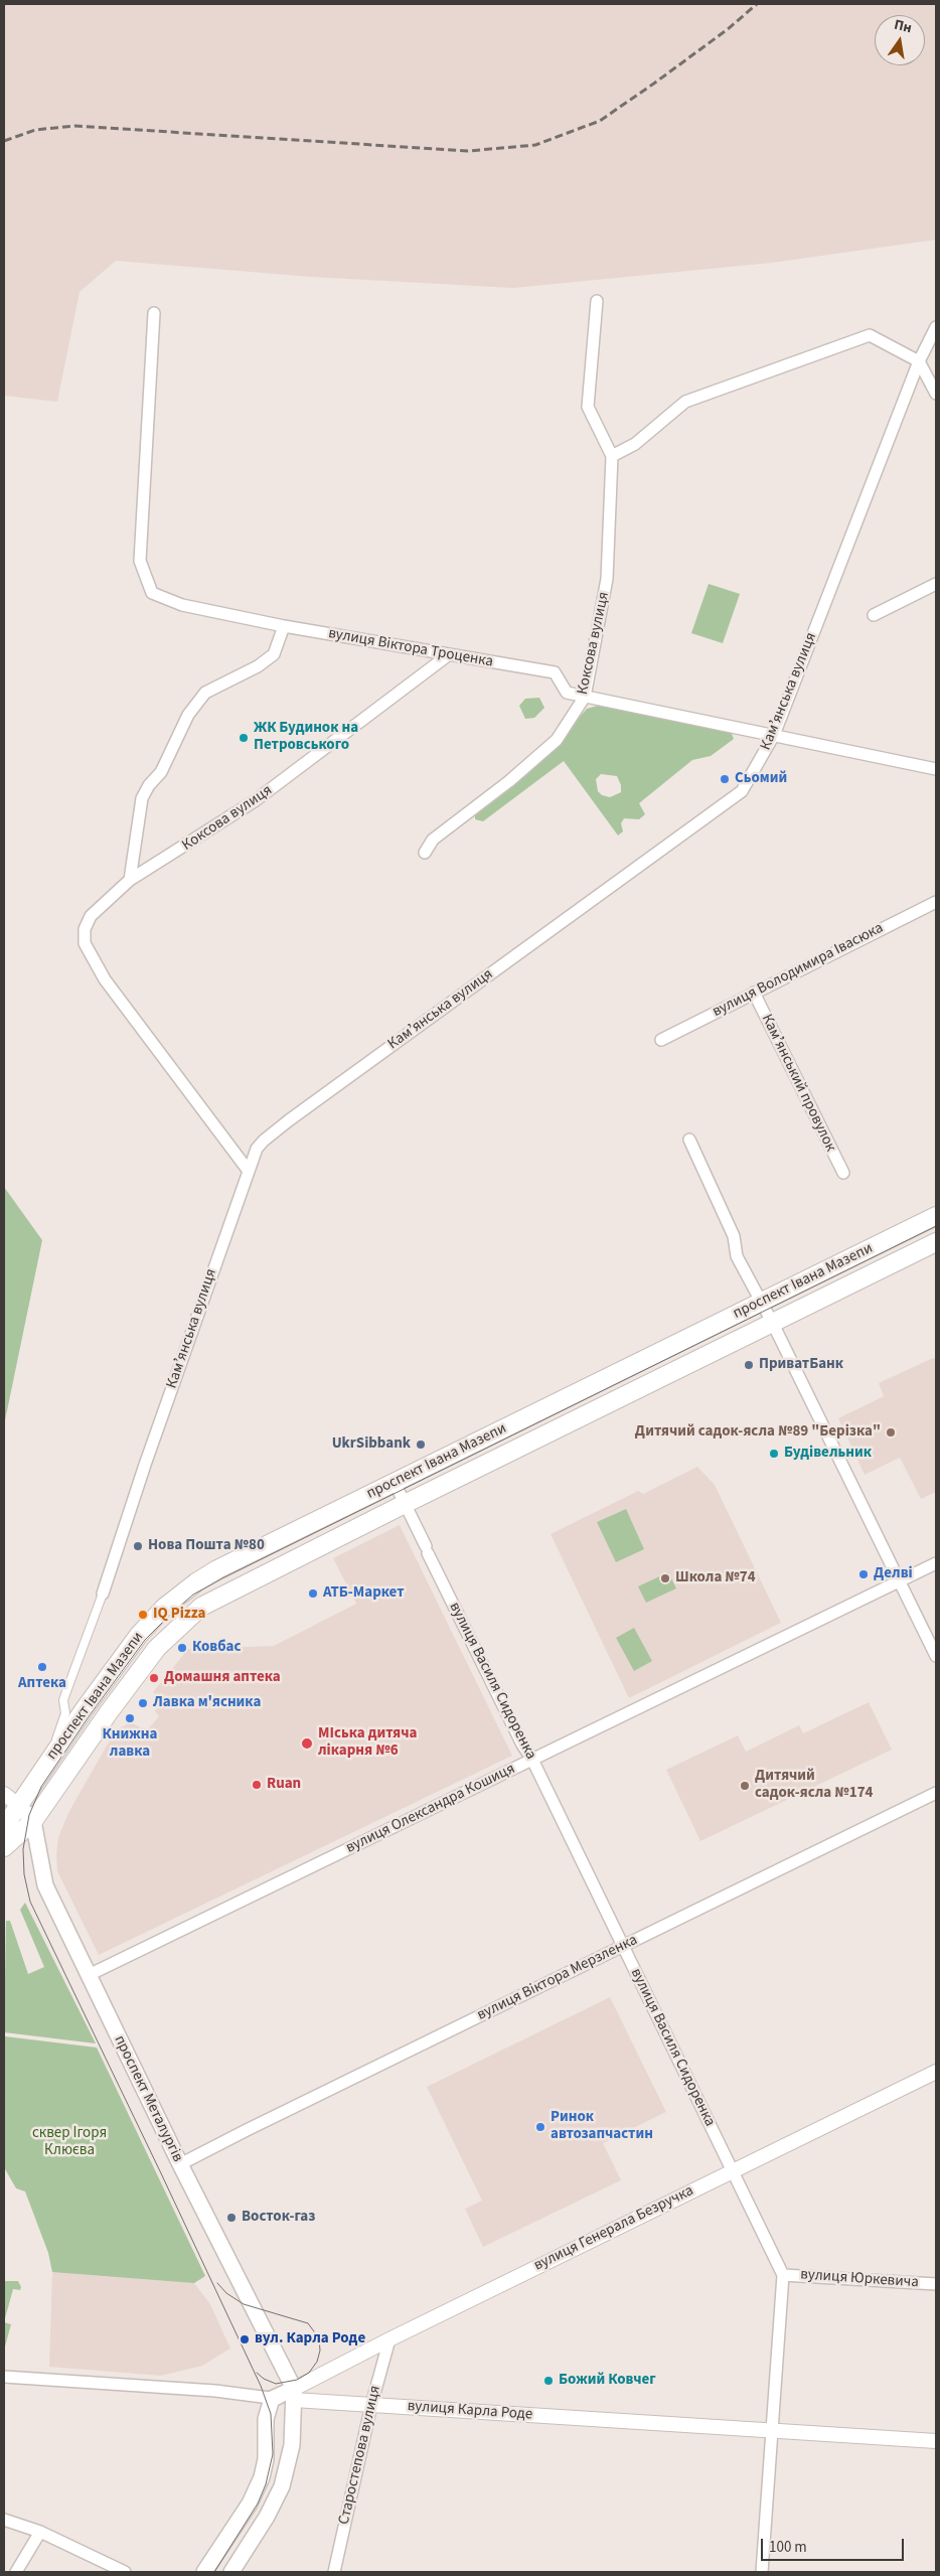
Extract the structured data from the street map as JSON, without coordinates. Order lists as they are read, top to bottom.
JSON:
{
  "streets": {
    "highway": ["проспект Івана Мазепи"],
    "main road": ["проспект Металургів"],
    "street": [
      "Коксова вулиця",
      "вулиця Віктора Троценка",
      "Камʼянська вулиця",
      "вулиця Володимира Івасюка",
      "Камʼянський провулок",
      "вулиця Василя Сидоренка",
      "вулиця Олександра Кошиця",
      "вулиця Віктора Мерзленка",
      "вулиця Генерала Безручка",
      "вулиця Юркевича",
      "вулиця Карла Роде",
      "Старостепова вулиця"
    ]
  },
  "crossings": [
    ["Коксова вулиця", "вулиця Віктора Троценка"],
    ["Коксова вулиця", "Камʼянська вулиця"],
    ["вулиця Віктора Троценка", "Камʼянська вулиця"],
    ["Камʼянська вулиця", "проспект Івана Мазепи"],
    ["вулиця Володимира Івасюка", "Камʼянський провулок"],
    ["проспект Івана Мазепи", "вулиця Василя Сидоренка"],
    ["проспект Івана Мазепи", "проспект Металургів"],
    ["вулиця Василя Сидоренка", "вулиця Олександра Кошиця"],
    ["вулиця Василя Сидоренка", "вулиця Віктора Мерзленка"],
    ["вулиця Василя Сидоренка", "вулиця Генерала Безручка"],
    ["вулиця Василя Сидоренка", "вулиця Юркевича"],
    ["вулиця Василя Сидоренка", "вулиця Карла Роде"],
    ["вулиця Олександра Кошиця", "проспект Металургів"],
    ["вулиця Віктора Мерзленка", "проспект Металургів"],
    ["проспект Металургів", "вулиця Генерала Безручка"],
    ["проспект Металургів", "вулиця Карла Роде"],
    ["вулиця Генерала Безручка", "вулиця Карла Роде"],
    ["вулиця Генерала Безручка", "Старостепова вулиця"],
    ["вулиця Карла Роде", "Старостепова вулиця"]
  ],
  "parks": ["сквер Ігоря Клюєва"],
  "places": [
    "ЖК Будинок на Петровського",
    "Сьомий",
    "ПриватБанк",
    "Дитячий садок-ясла №89 \"Берізка\"",
    "UkrSibbank",
    "Будівельник",
    "Нова Пошта №80",
    "Делві",
    "Школа №74",
    "АТБ-Маркет",
    "IQ Pizza",
    "Ковбас",
    "Аптека",
    "Домашня аптека",
    "Лавка м'ясника",
    "Книжна лавка",
    "МІська дитяча лікарня №6",
    "Ruan",
    "Дитячий садок-ясла №174",
    "Ринок автозапчастин",
    "Восток-газ",
    "вул. Карла Роде",
    "Божий Ковчег"
  ],
  "scale_bar": "100 m",
  "north": "top"
}
